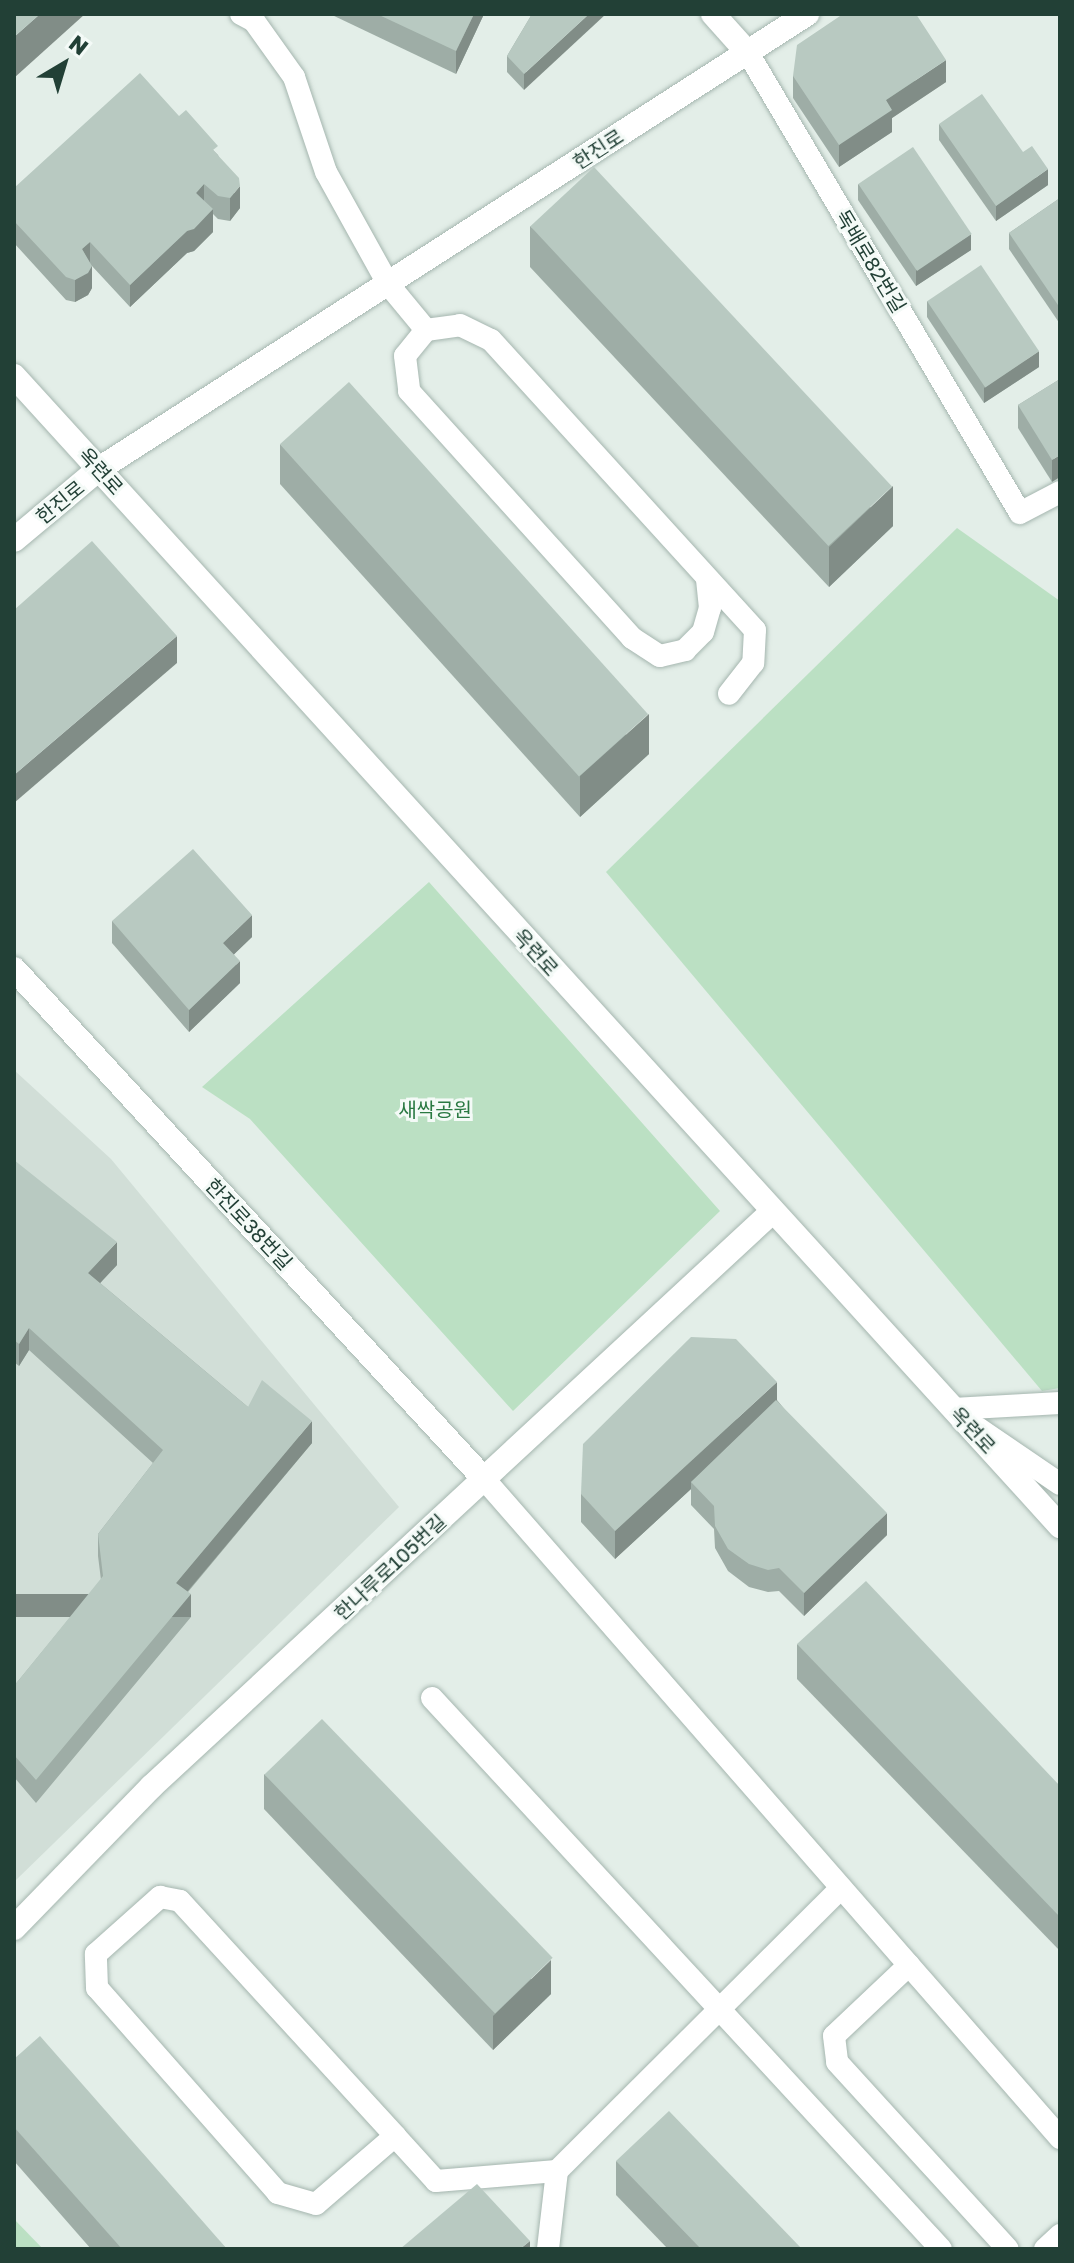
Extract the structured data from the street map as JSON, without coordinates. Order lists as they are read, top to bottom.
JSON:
{
  "streets": {
    "street": [
      "한진로",
      "독배로82번길",
      "옥련로",
      "한진로38번길",
      "한나루로105번길"
    ]
  },
  "crossings": [
    ["한진로", "독배로82번길"],
    ["한진로", "옥련로"],
    ["옥련로", "한나루로105번길"],
    ["한진로38번길", "한나루로105번길"]
  ],
  "parks": ["새싹공원"],
  "north": "top right"
}
